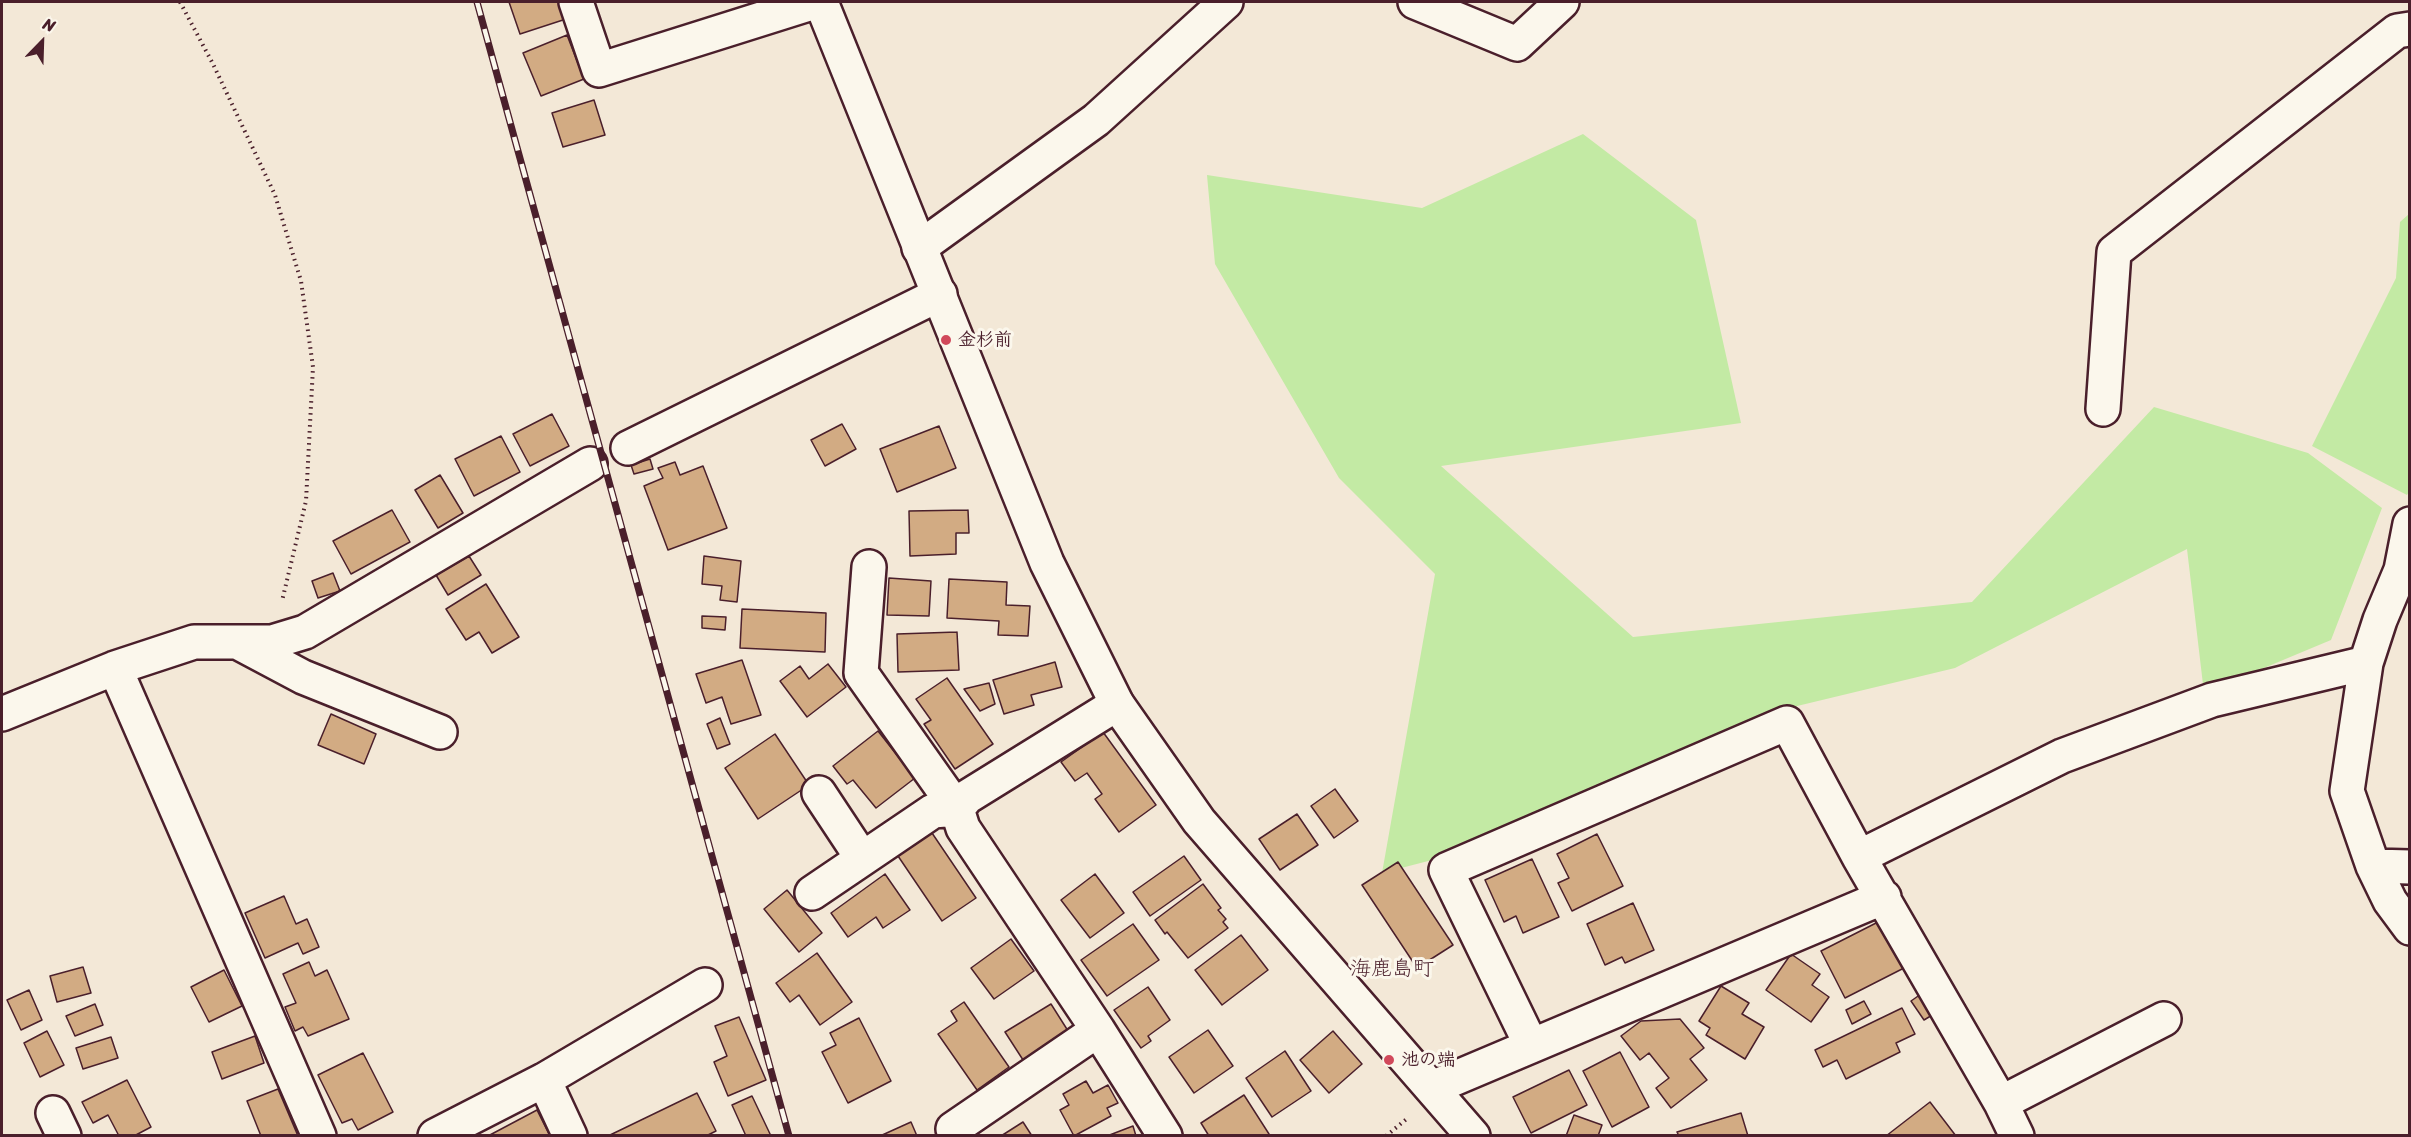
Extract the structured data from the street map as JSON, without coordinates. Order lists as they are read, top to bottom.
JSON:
{
  "districts": ["海鹿島町"],
  "places": ["金杉前", "池の端"],
  "north": "top right"
}
